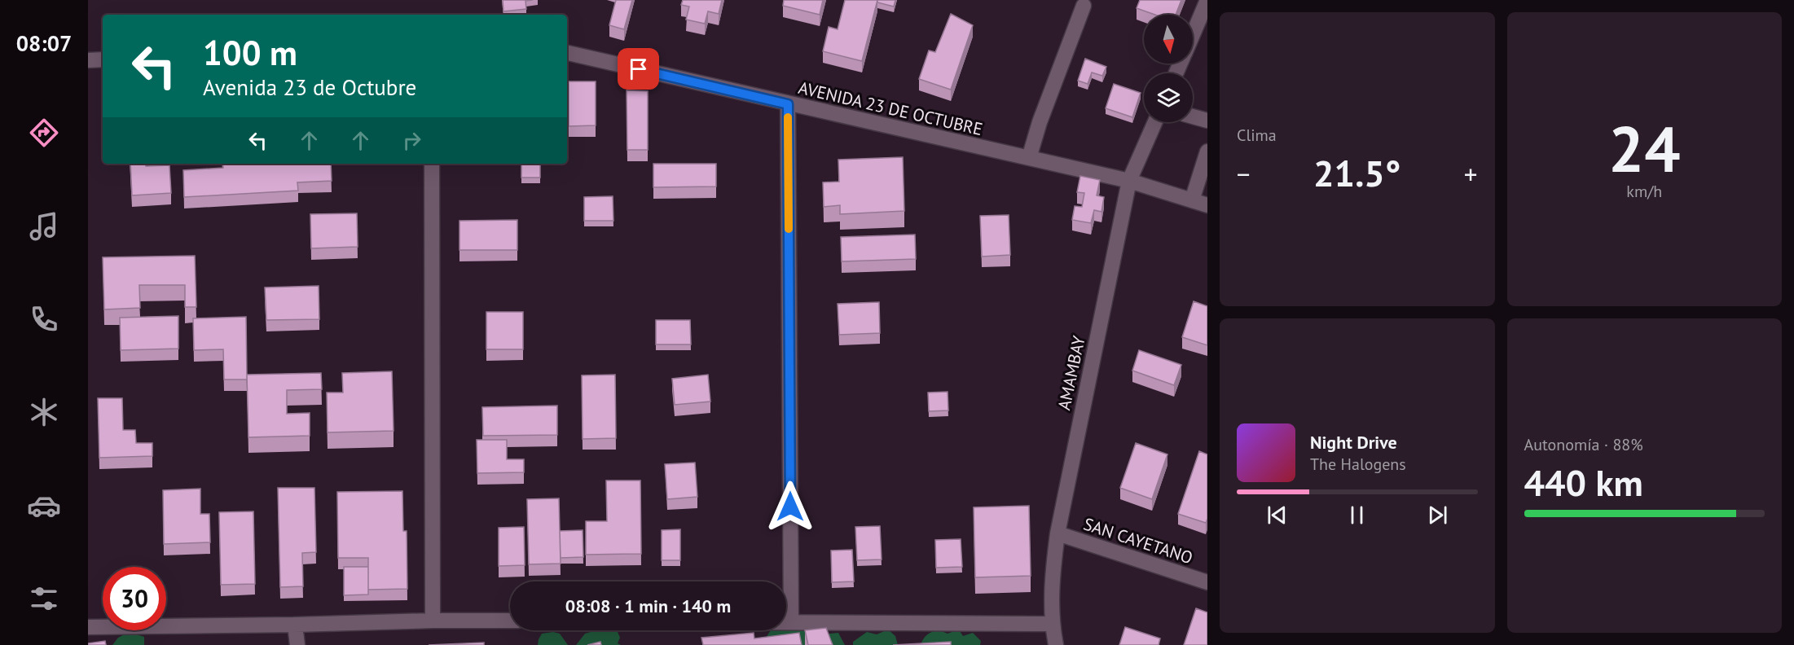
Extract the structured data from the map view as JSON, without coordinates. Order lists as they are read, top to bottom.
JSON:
{
  "streets": {
    "street": ["AVENIDA 23 DE OCTUBRE", "AMAMBAY", "SAN CAYETANO"]
  },
  "crossings": [
    ["AVENIDA 23 DE OCTUBRE", "AMAMBAY"],
    ["AMAMBAY", "SAN CAYETANO"]
  ],
  "north": "bottom",
  "page": {
    "tabs": "08:07",
    "tile": [
      "Clima",
      ["24", "km/h"],
      ["Autonomía · 88%", "440 km"]
    ],
    "turn": ["100 m", "Avenida 23 de Octubre"],
    "heat": ["−", "21.5°", "+"],
    "song": ["Night Drive", "The Halogens"],
    "limit": "30",
    "trip": "08:08 · 1 min · 140 m"
  }
}
